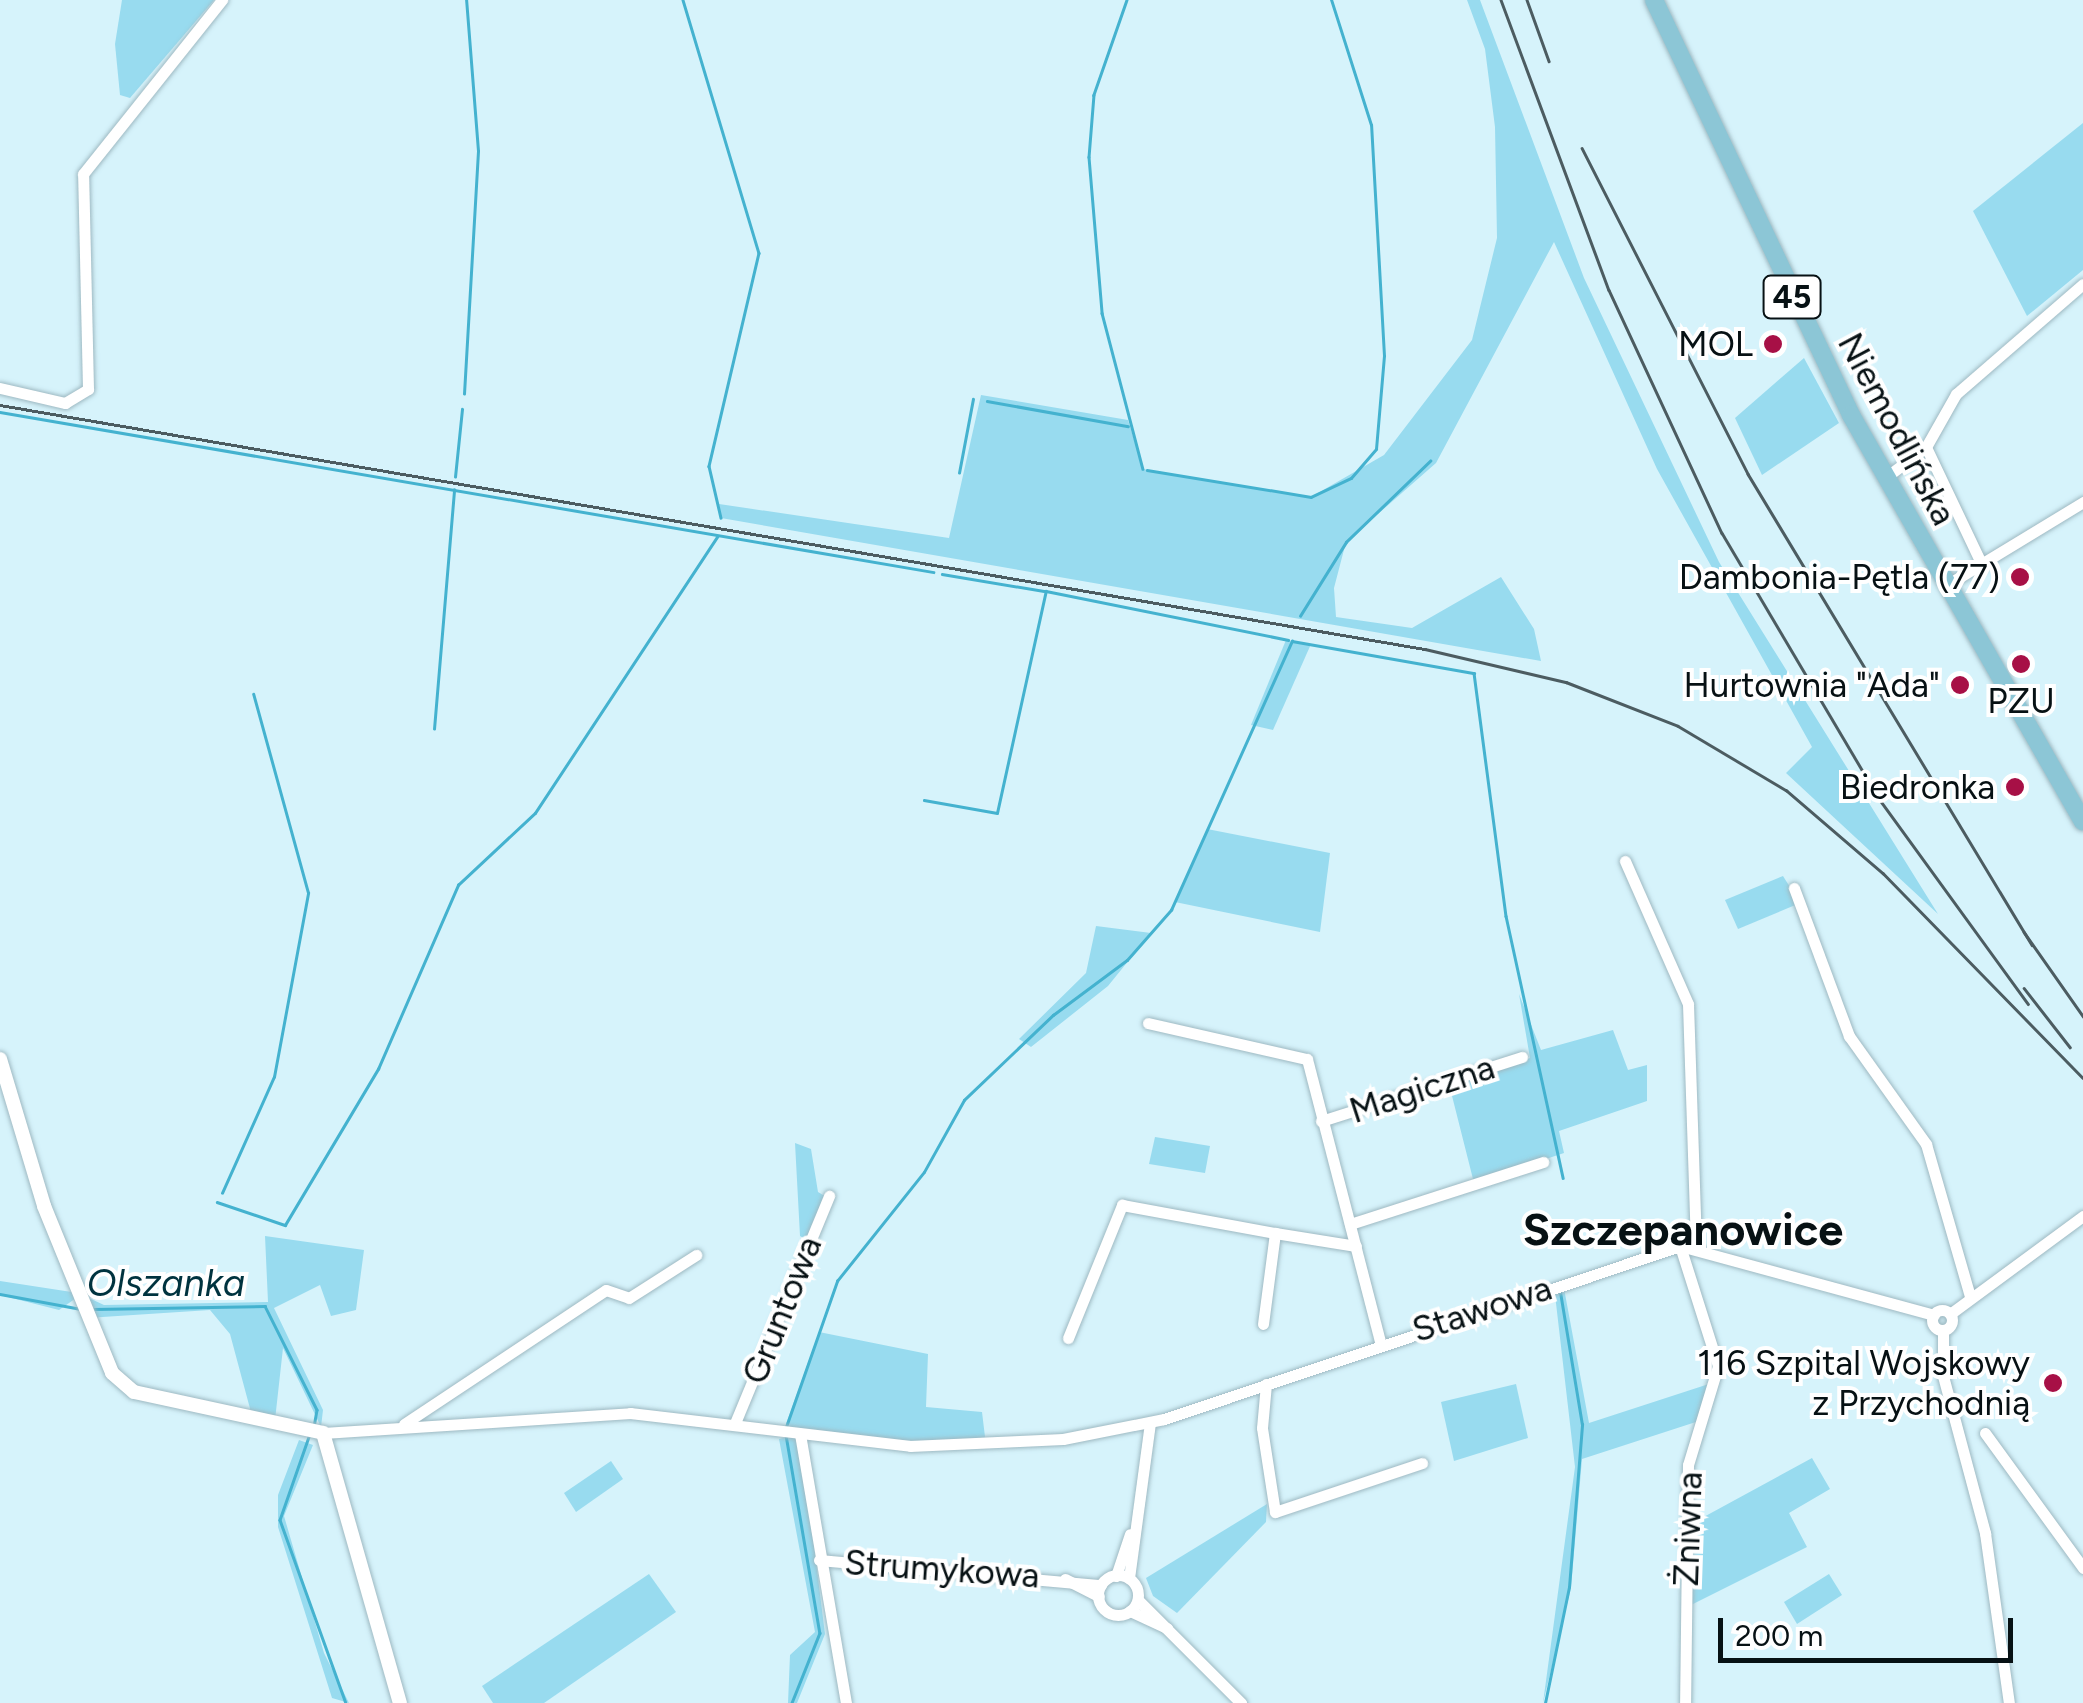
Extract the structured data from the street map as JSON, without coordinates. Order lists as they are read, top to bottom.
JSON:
{
  "streets": {
    "main road": ["45", "Niemodlińska"],
    "street": [
      "Magiczna",
      "Stawowa",
      "Gruntowa",
      "Żniwna",
      "Strumykowa"
    ]
  },
  "crossings": [
    ["Stawowa", "Gruntowa"],
    ["Stawowa", "Żniwna"]
  ],
  "districts": ["Szczepanowice"],
  "water": ["Olszanka"],
  "places": [
    "MOL",
    "Dambonia-Pętla (77)",
    "PZU",
    "Hurtownia \"Ada\"",
    "Biedronka",
    "116 Szpital Wojskowy z Przychodnią"
  ],
  "scale_bar": "200 m"
}
